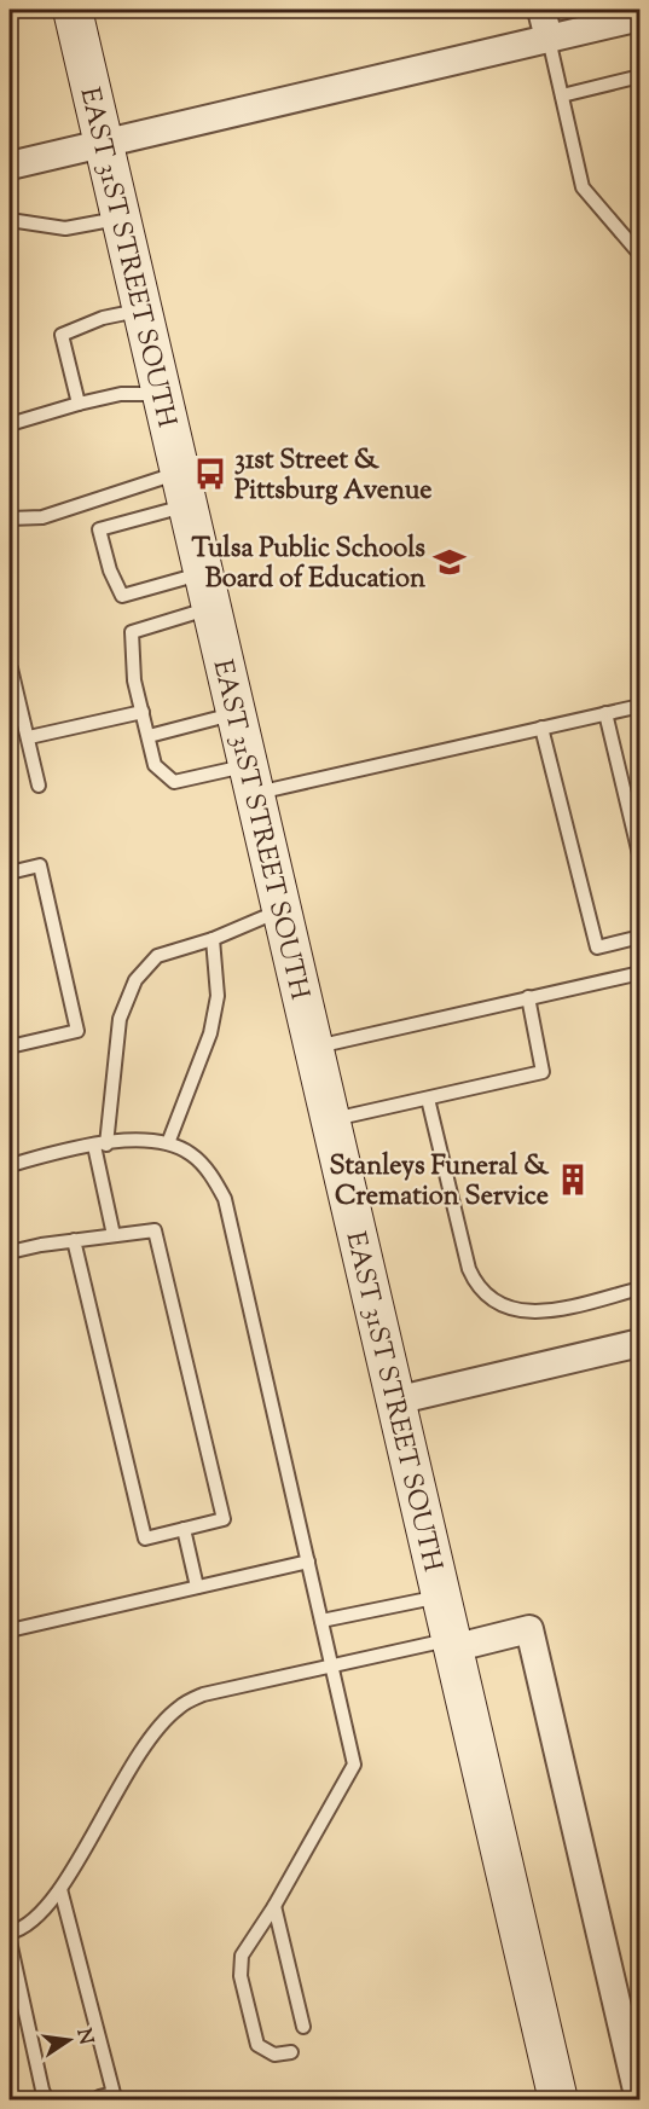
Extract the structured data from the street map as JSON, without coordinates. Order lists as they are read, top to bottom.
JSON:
{
  "streets": {
    "main road": ["EAST 31ST STREET SOUTH"]
  },
  "places": {
    "bus stop": ["31st Street & Pittsburg Avenue"],
    "school or university": ["Tulsa Public Schools Board of Education"],
    "building": ["Stanleys Funeral & Cremation Service"]
  },
  "north": "right"
}
